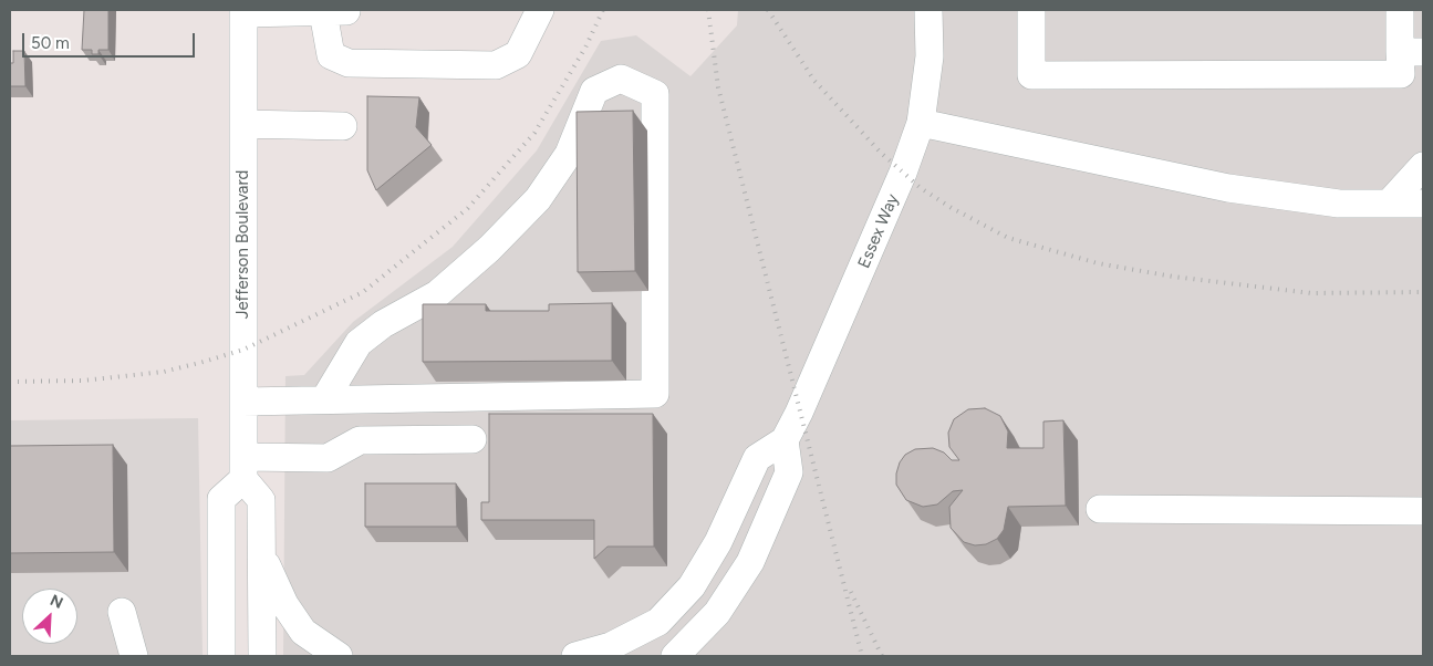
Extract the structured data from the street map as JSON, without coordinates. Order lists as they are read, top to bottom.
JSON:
{
  "streets": {
    "street": ["Essex Way", "Jefferson Boulevard"]
  },
  "scale_bar": "50 m",
  "north": "top right"
}
